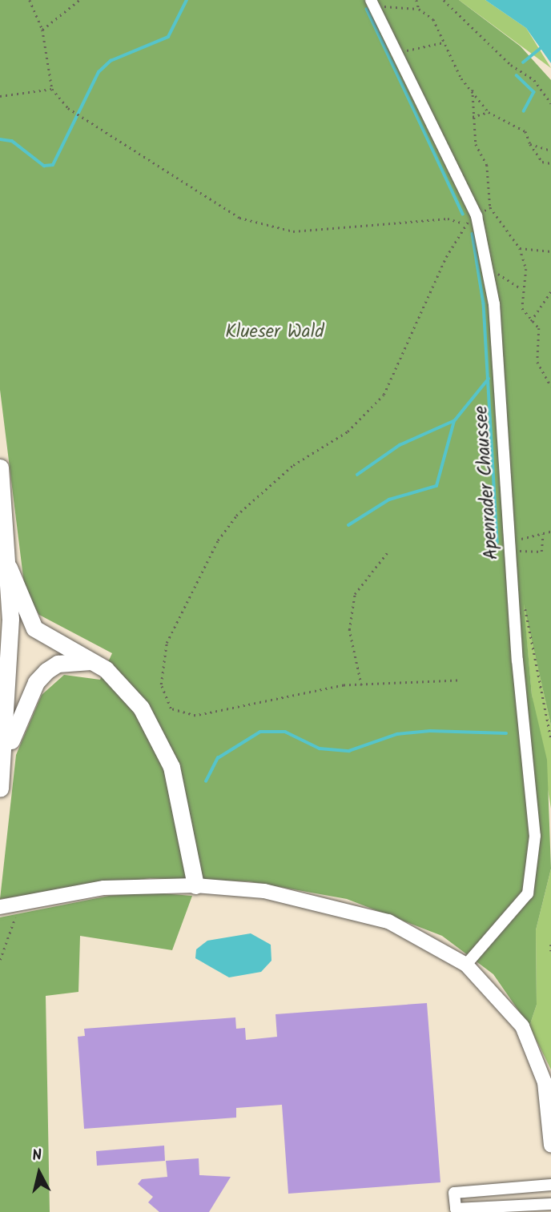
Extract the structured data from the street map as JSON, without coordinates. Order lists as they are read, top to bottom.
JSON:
{
  "streets": {
    "street": ["Apenrader Chaussee"]
  },
  "parks": ["Klueser Wald"],
  "north": "top"
}
